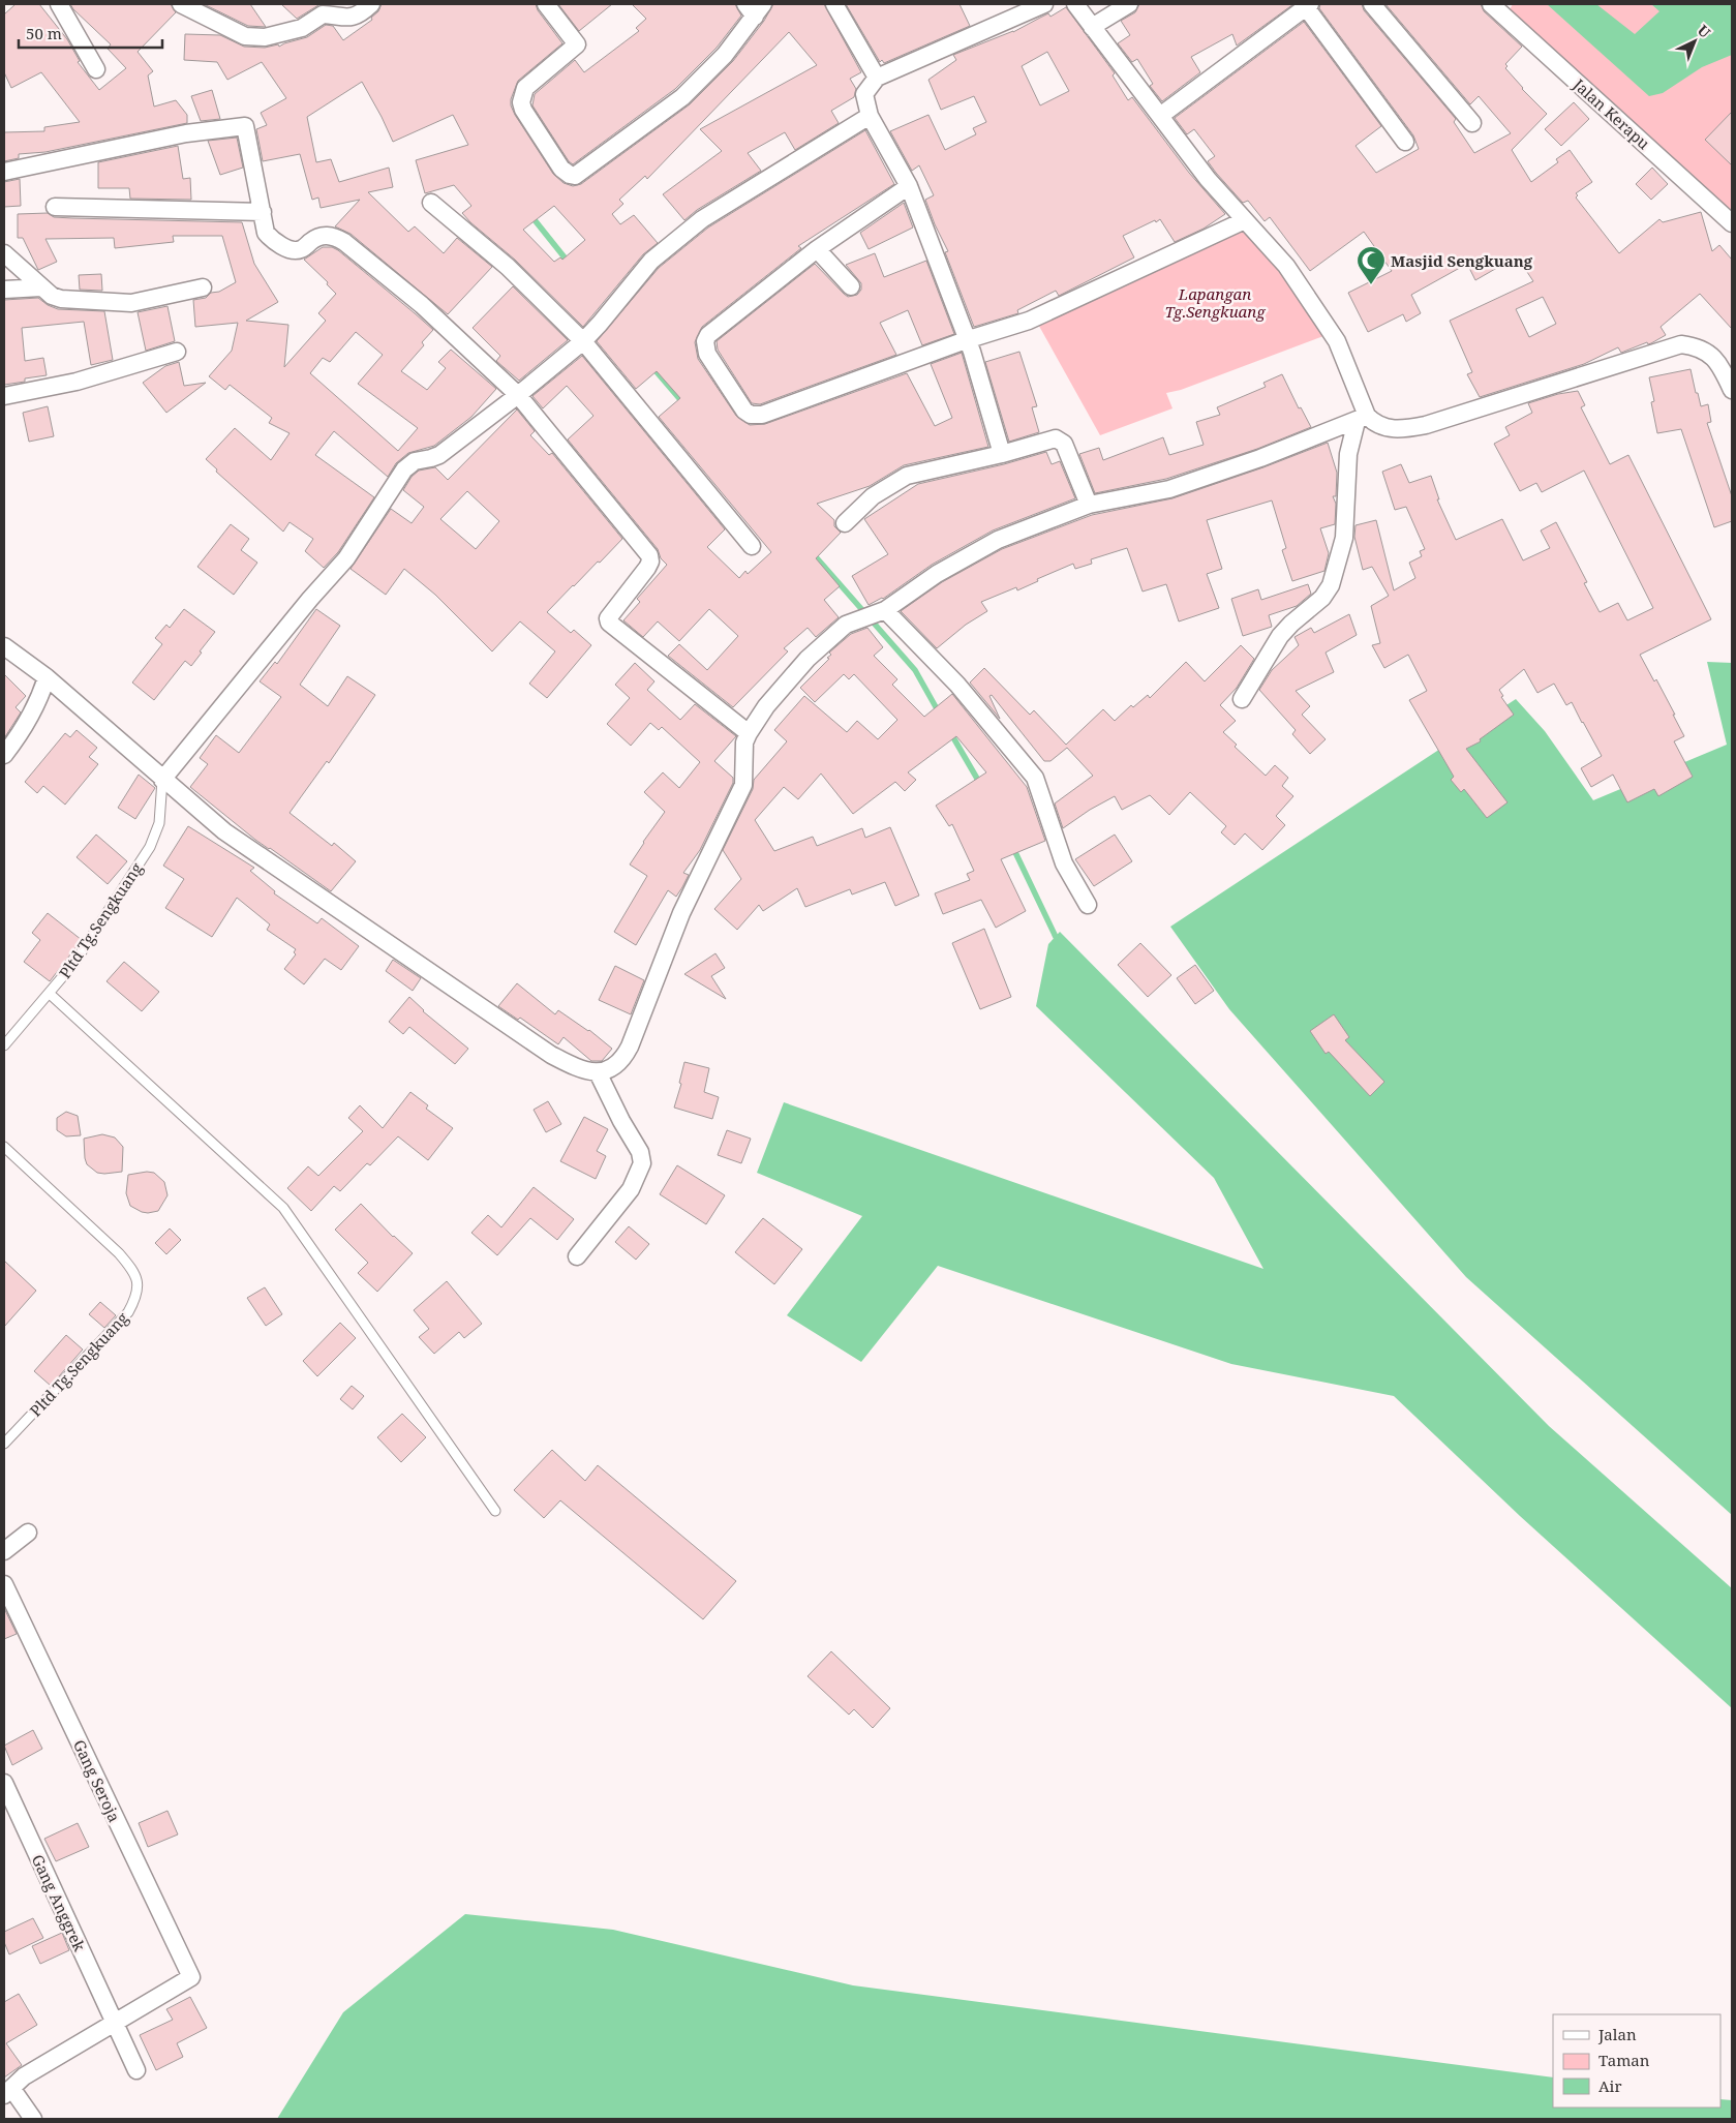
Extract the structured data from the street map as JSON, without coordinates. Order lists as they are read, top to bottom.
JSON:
{
  "streets": {
    "street": ["Jalan Kerapu", "Gang Seroja", "Gang Anggrek"],
    "lane": ["Pltd Tg.Sengkuang"]
  },
  "crossings": [
    ["Gang Seroja", "Gang Anggrek"]
  ],
  "parks": ["Lapangan Tg.Sengkuang"],
  "places": {
    "mosque": ["Masjid Sengkuang"]
  },
  "legend": ["Jalan", "Taman", "Air"],
  "scale_bar": "50 m",
  "north": "top right"
}
